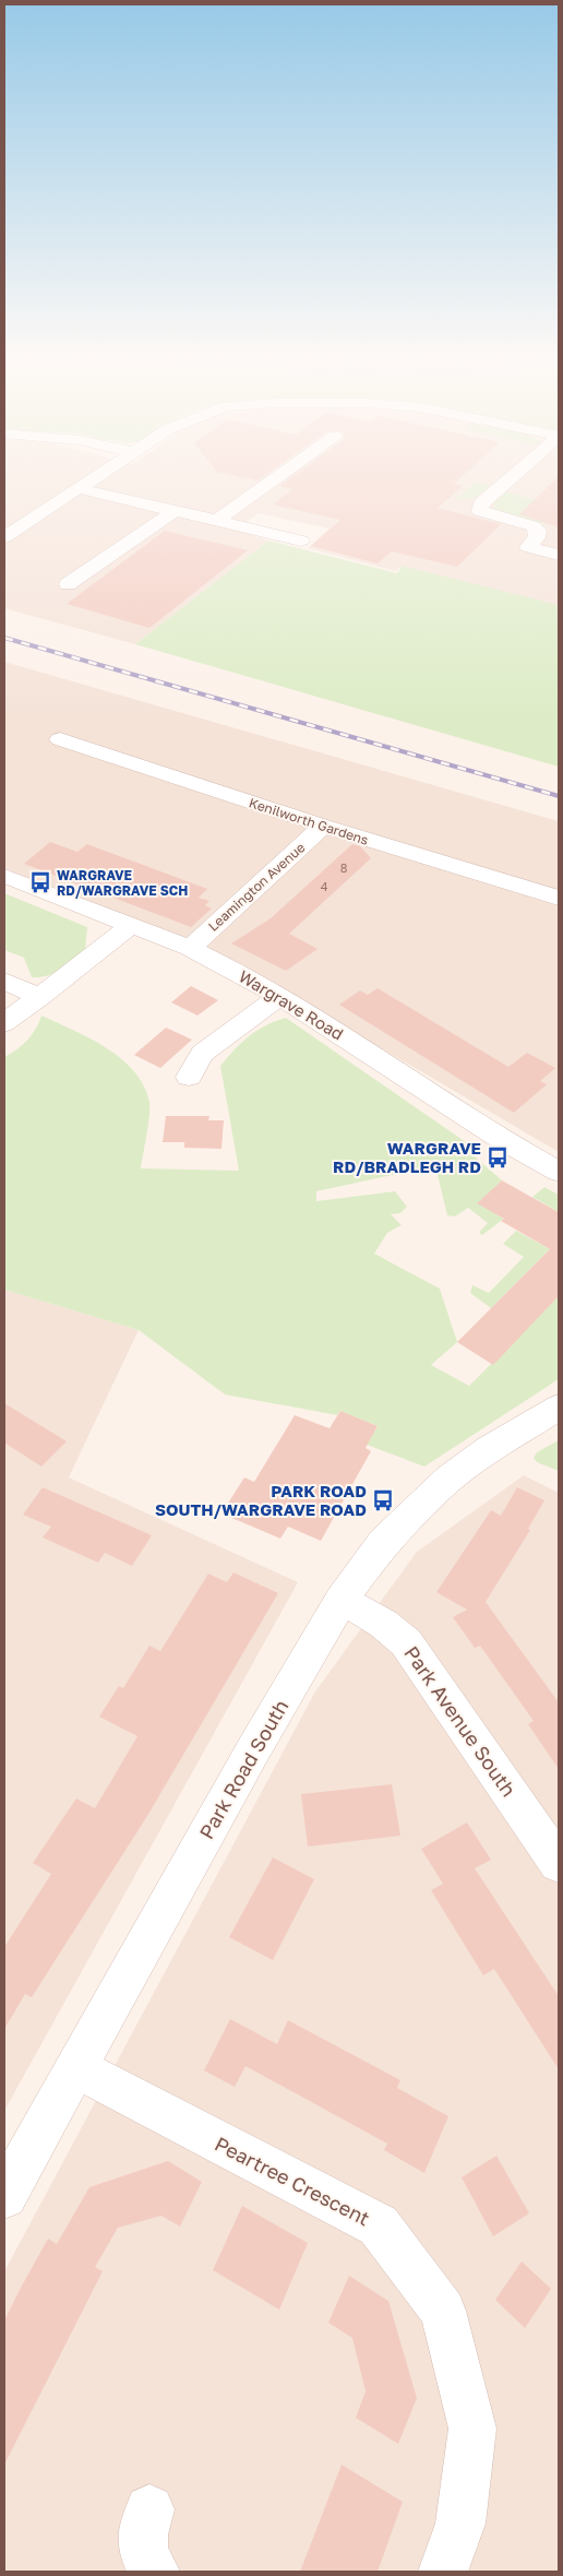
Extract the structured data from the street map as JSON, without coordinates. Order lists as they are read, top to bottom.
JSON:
{
  "streets": {
    "street": [
      "Kenilworth Gardens",
      "Leamington Avenue",
      "Wargrave Road",
      "Park Avenue South",
      "Park Road South",
      "Peartree Crescent"
    ]
  },
  "crossings": [
    ["Kenilworth Gardens", "Leamington Avenue"],
    ["Leamington Avenue", "Wargrave Road"],
    ["Park Avenue South", "Park Road South"],
    ["Park Road South", "Peartree Crescent"]
  ],
  "places": {
    "bus stop": ["WARGRAVE RD/WARGRAVE SCH", "WARGRAVE RD/BRADLEGH RD", "PARK ROAD SOUTH/WARGRAVE ROAD"]
  },
  "house_numbers": ["8", "4"]
}
